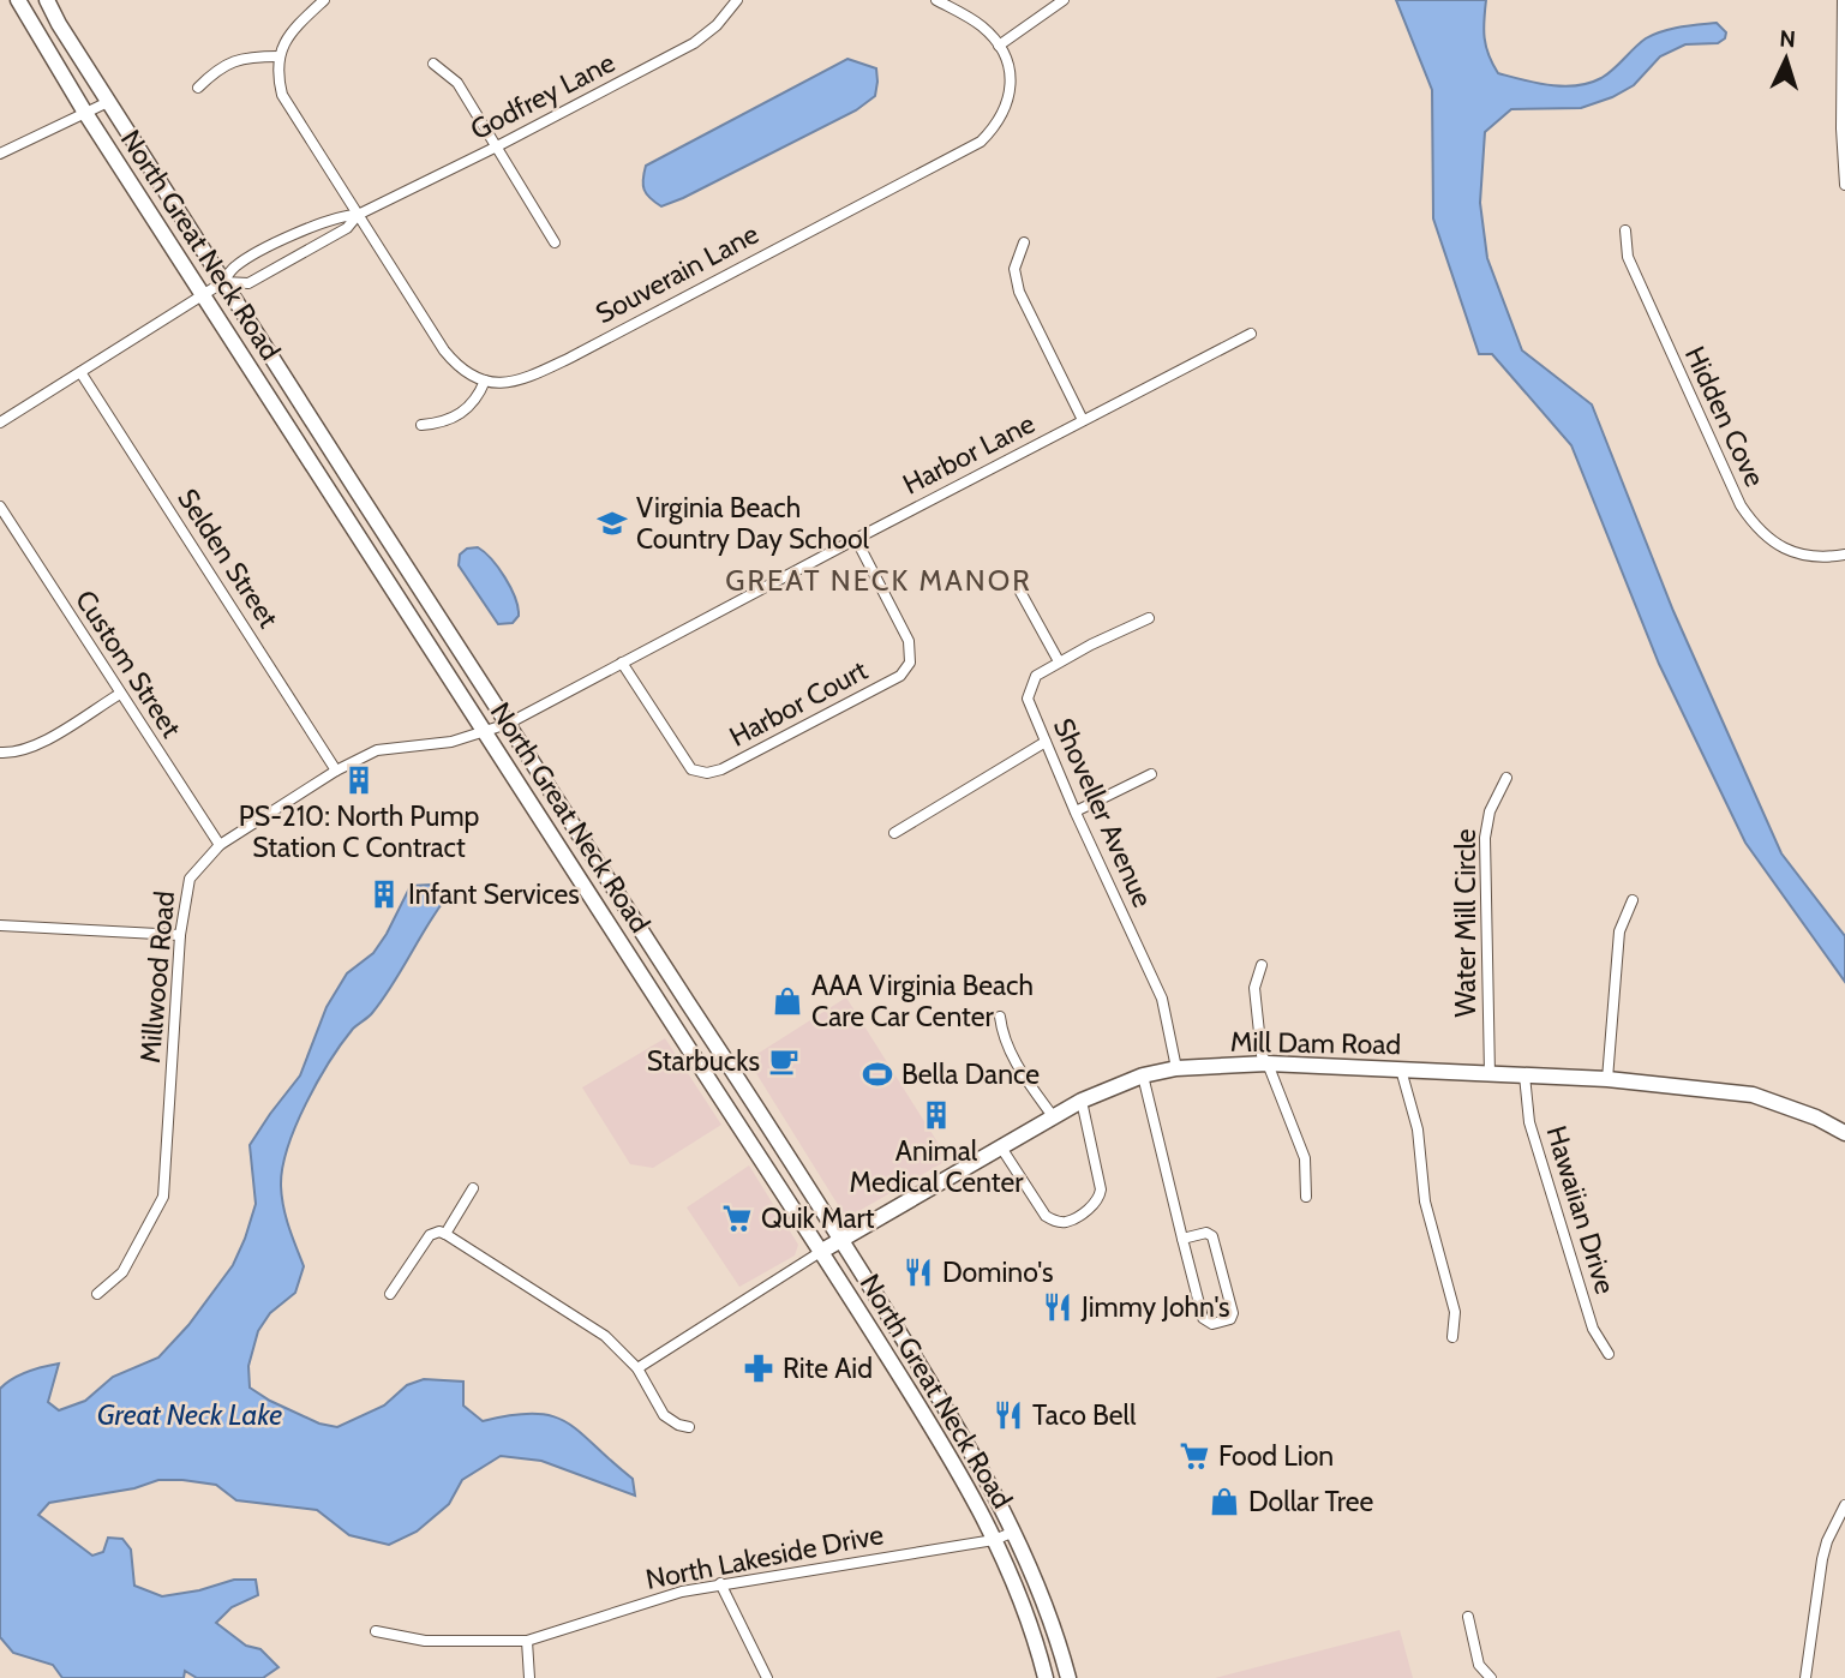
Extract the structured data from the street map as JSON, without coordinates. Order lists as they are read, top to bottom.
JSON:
{
  "streets": {
    "main road": ["North Great Neck Road", "Mill Dam Road"],
    "street": [
      "Godfrey Lane",
      "Souverain Lane",
      "Hidden Cove",
      "Harbor Lane",
      "Selden Street",
      "Custom Street",
      "Harbor Court",
      "Shoveller Avenue",
      "Water Mill Circle",
      "Millwood Road",
      "Hawaiian Drive",
      "North Lakeside Drive"
    ]
  },
  "crossings": [
    ["Godfrey Lane", "North Great Neck Road"],
    ["Godfrey Lane", "Selden Street"],
    ["North Great Neck Road", "Harbor Lane"],
    ["North Great Neck Road", "Millwood Road"],
    ["North Great Neck Road", "Mill Dam Road"],
    ["North Great Neck Road", "North Lakeside Drive"],
    ["Harbor Lane", "Harbor Court"],
    ["Harbor Lane", "Millwood Road"],
    ["Selden Street", "Millwood Road"],
    ["Custom Street", "Millwood Road"],
    ["Shoveller Avenue", "Mill Dam Road"],
    ["Water Mill Circle", "Mill Dam Road"],
    ["Mill Dam Road", "Hawaiian Drive"]
  ],
  "districts": ["GREAT NECK MANOR"],
  "water": ["Great Neck Lake"],
  "places": {
    "school or university": ["Virginia Beach Country Day School"],
    "building": ["PS-210: North Pump Station C Contract", "Infant Services", "Animal Medical Center"],
    "shop": ["AAA Virginia Beach Care Car Center", "Dollar Tree"],
    "cafe": ["Starbucks"],
    "sports": ["Bella Dance"],
    "supermarket": ["Quik Mart", "Food Lion"],
    "restaurant": ["Domino's", "Jimmy John's", "Taco Bell"],
    "pharmacy": ["Rite Aid"]
  },
  "north": "top"
}
